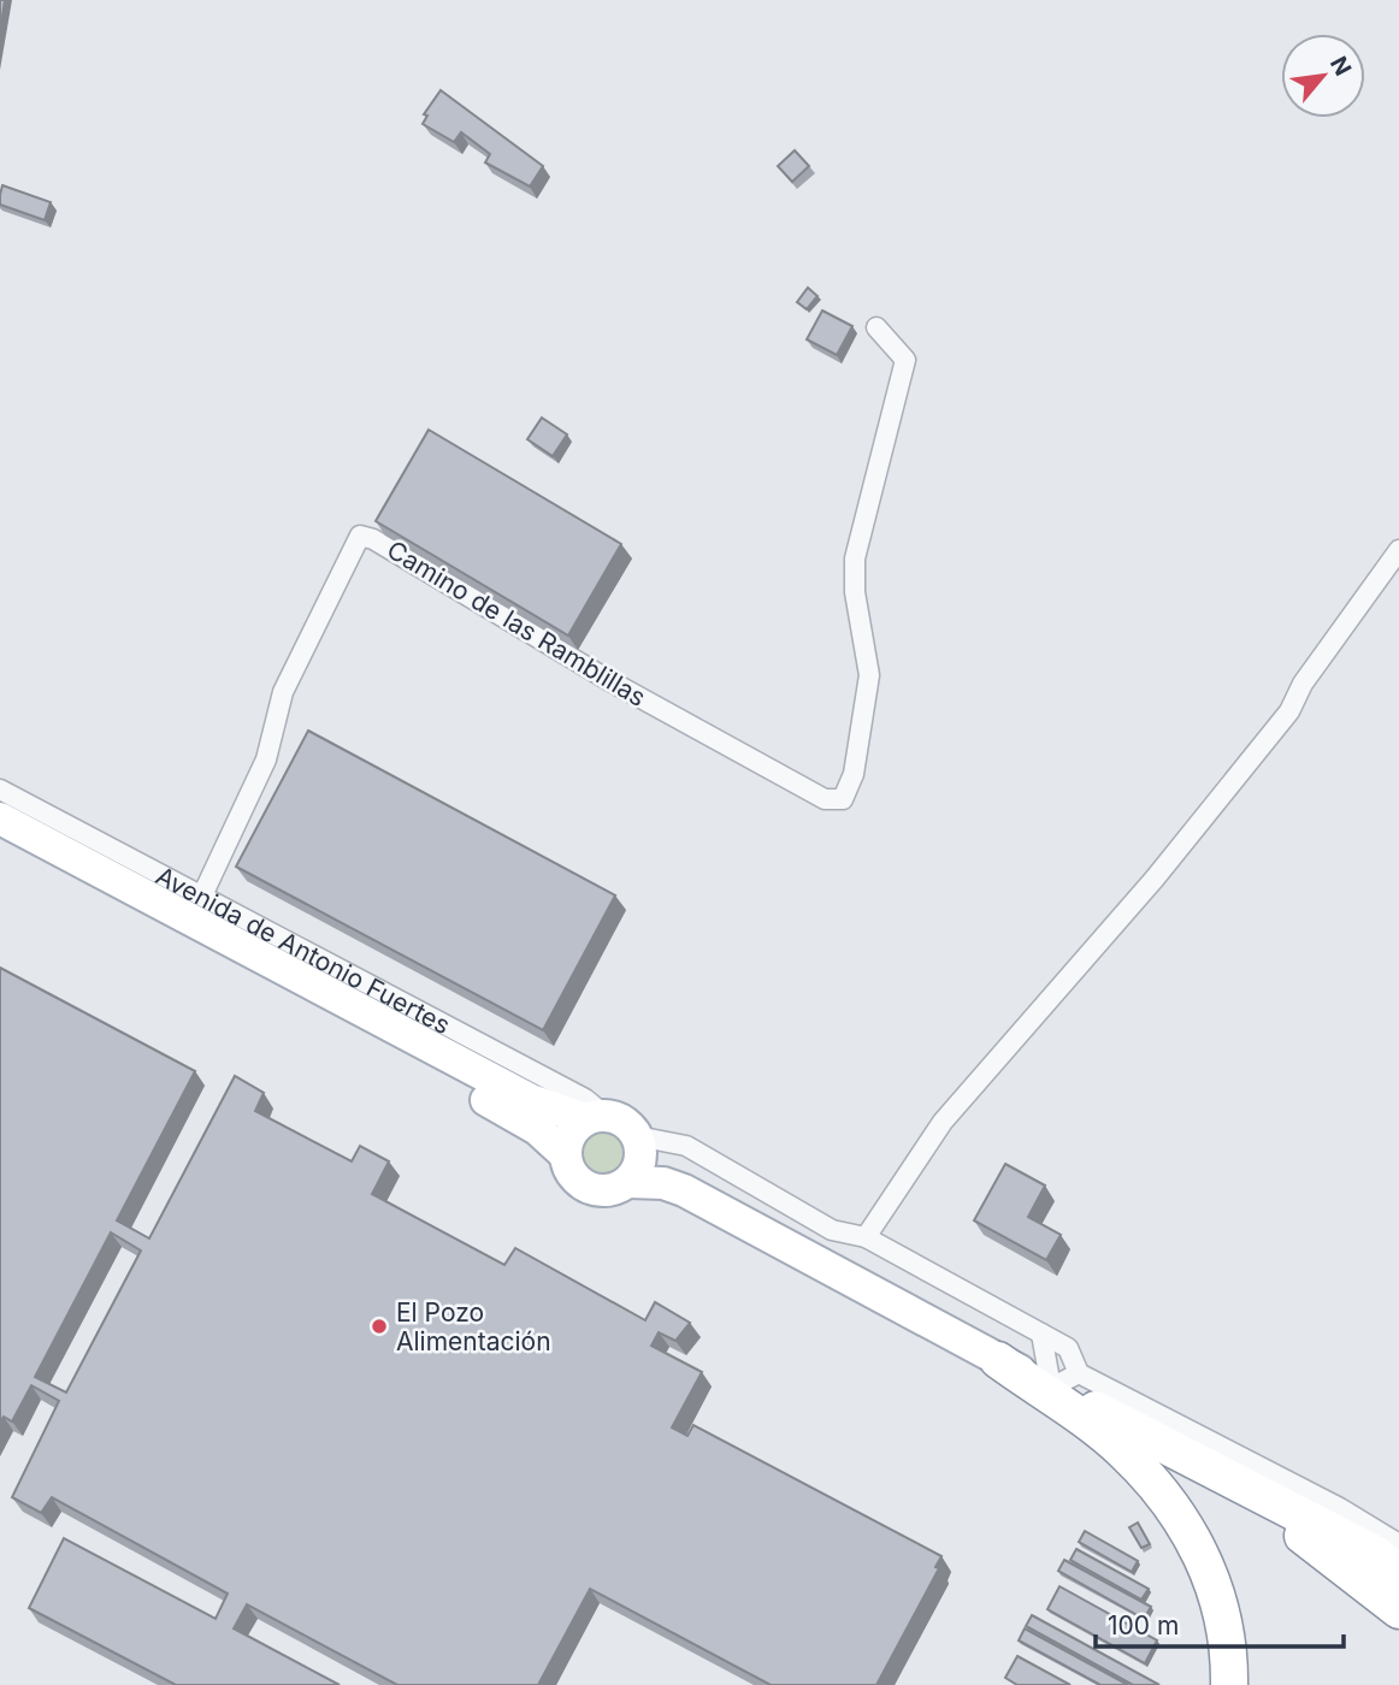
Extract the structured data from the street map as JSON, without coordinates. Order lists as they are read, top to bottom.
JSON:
{
  "streets": {
    "main road": ["Avenida de Antonio Fuertes"],
    "street": ["Camino de las Ramblillas"]
  },
  "crossings": [
    ["Camino de las Ramblillas", "Avenida de Antonio Fuertes"]
  ],
  "places": ["El Pozo Alimentación"],
  "scale_bar": "100 m",
  "north": "top right"
}
